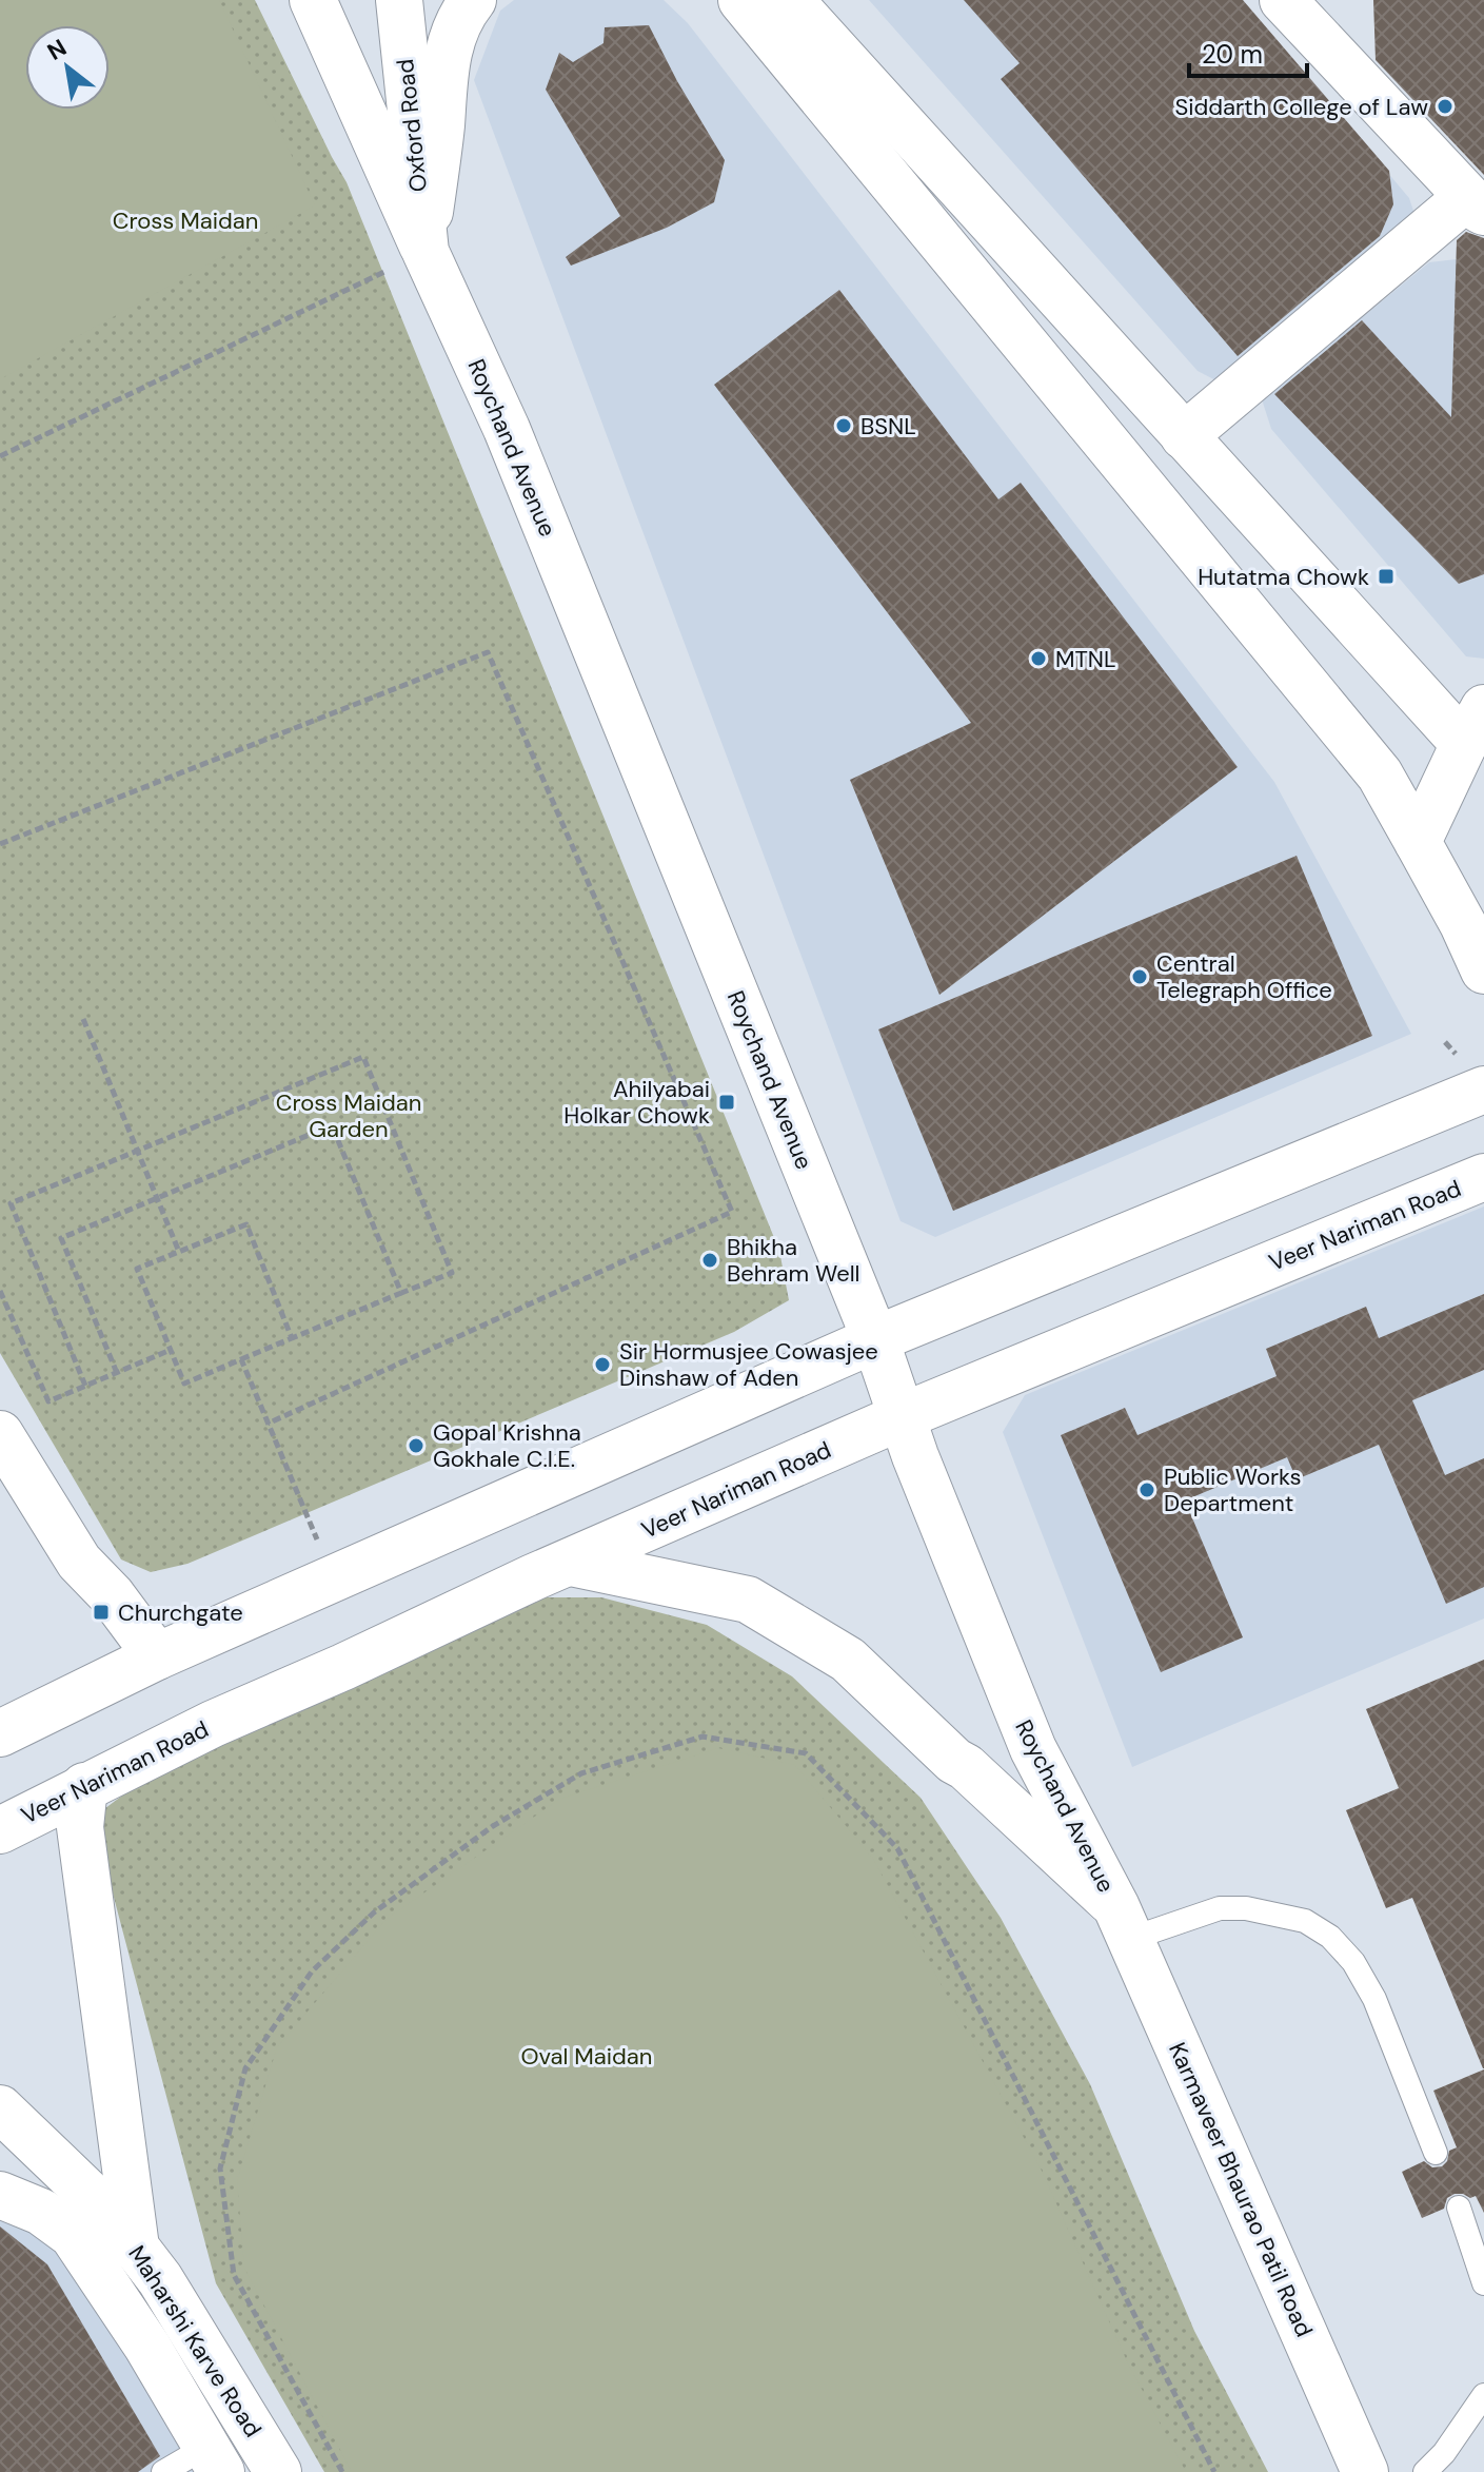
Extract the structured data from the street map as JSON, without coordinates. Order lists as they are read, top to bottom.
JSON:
{
  "streets": {
    "main road": [
      "Oxford Road",
      "Roychand Avenue",
      "Veer Nariman Road",
      "Karmaveer Bhaurao Patil Road",
      "Maharshi Karve Road"
    ]
  },
  "crossings": [
    ["Oxford Road", "Roychand Avenue"],
    ["Roychand Avenue", "Veer Nariman Road"],
    ["Roychand Avenue", "Karmaveer Bhaurao Patil Road"]
  ],
  "parks": ["Cross Maidan", "Cross Maidan Garden", "Oval Maidan"],
  "places": {
    "other": [
      "Siddarth College of Law",
      "BSNL",
      "MTNL",
      "Central Telegraph Office",
      "Bhikha Behram Well",
      "Sir Hormusjee Cowasjee Dinshaw of Aden",
      "Gopal Krishna Gokhale C.I.E.",
      "Public Works Department"
    ],
    "transit": ["Hutatma Chowk", "Ahilyabai Holkar Chowk", "Churchgate"]
  },
  "scale_bar": "20 m",
  "north": "top left"
}
